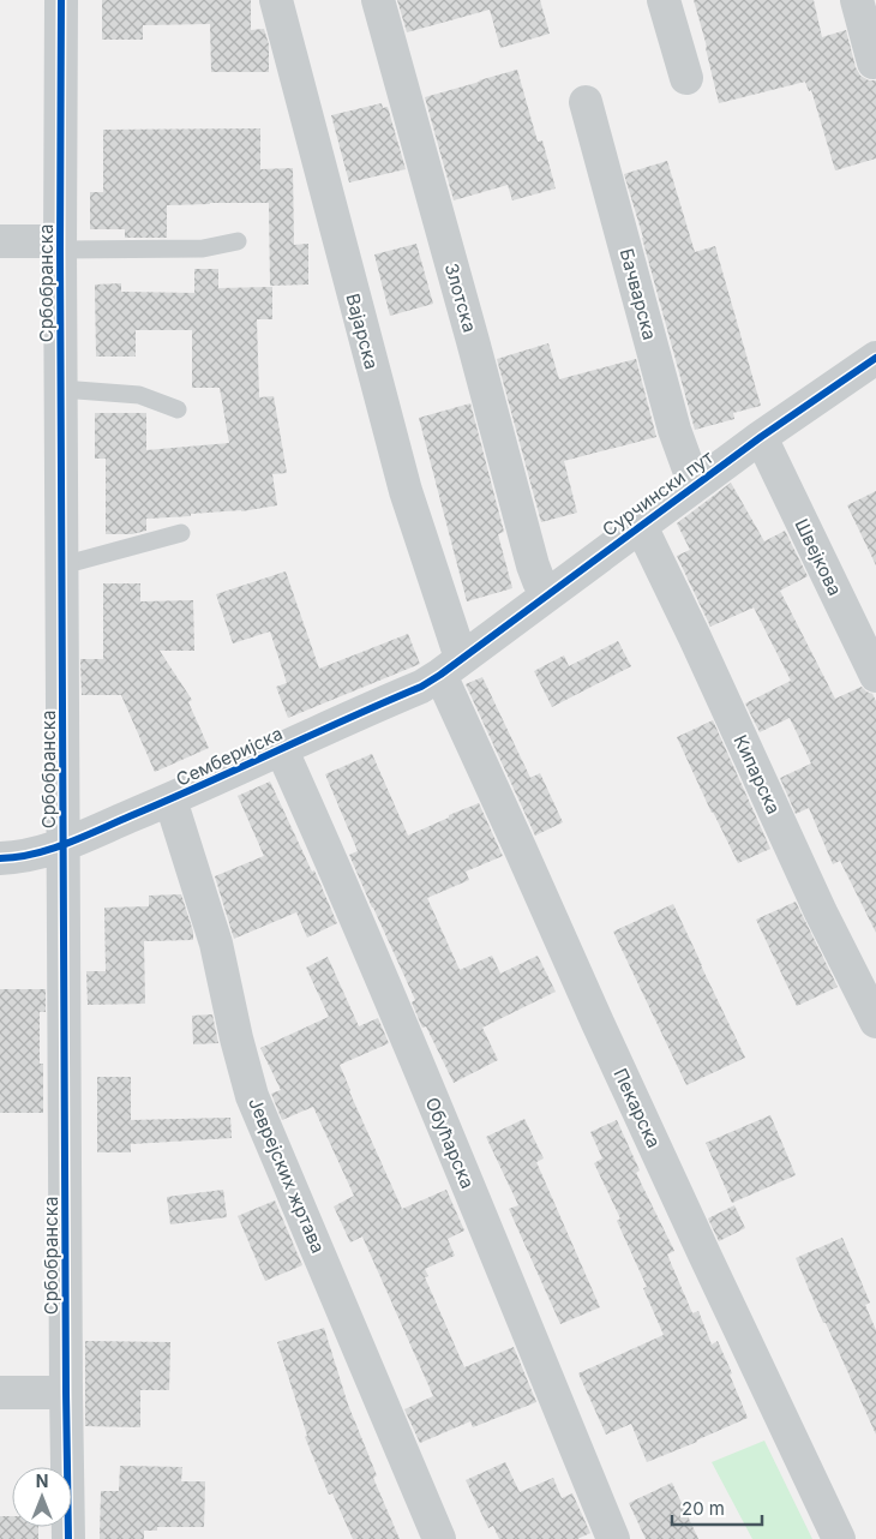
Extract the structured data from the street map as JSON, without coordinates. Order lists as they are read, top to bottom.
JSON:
{
  "streets": {
    "street": [
      "Србобранска",
      "Бачварска",
      "Злотска",
      "Вајарска",
      "Сурчински пут",
      "Швејкова",
      "Семберијска",
      "Кипарска",
      "Пекарска",
      "Обућарска",
      "Јеврејских жртава"
    ]
  },
  "crossings": [
    ["Србобранска", "Семберијска"],
    ["Бачварска", "Сурчински пут"],
    ["Злотска", "Сурчински пут"],
    ["Вајарска", "Сурчински пут"],
    ["Вајарска", "Семберијска"],
    ["Вајарска", "Пекарска"],
    ["Сурчински пут", "Швејкова"],
    ["Сурчински пут", "Семберијска"],
    ["Сурчински пут", "Кипарска"],
    ["Сурчински пут", "Пекарска"],
    ["Семберијска", "Пекарска"],
    ["Семберијска", "Обућарска"],
    ["Семберијска", "Јеврејских жртава"]
  ],
  "scale_bar": "20 m",
  "north": "top"
}
